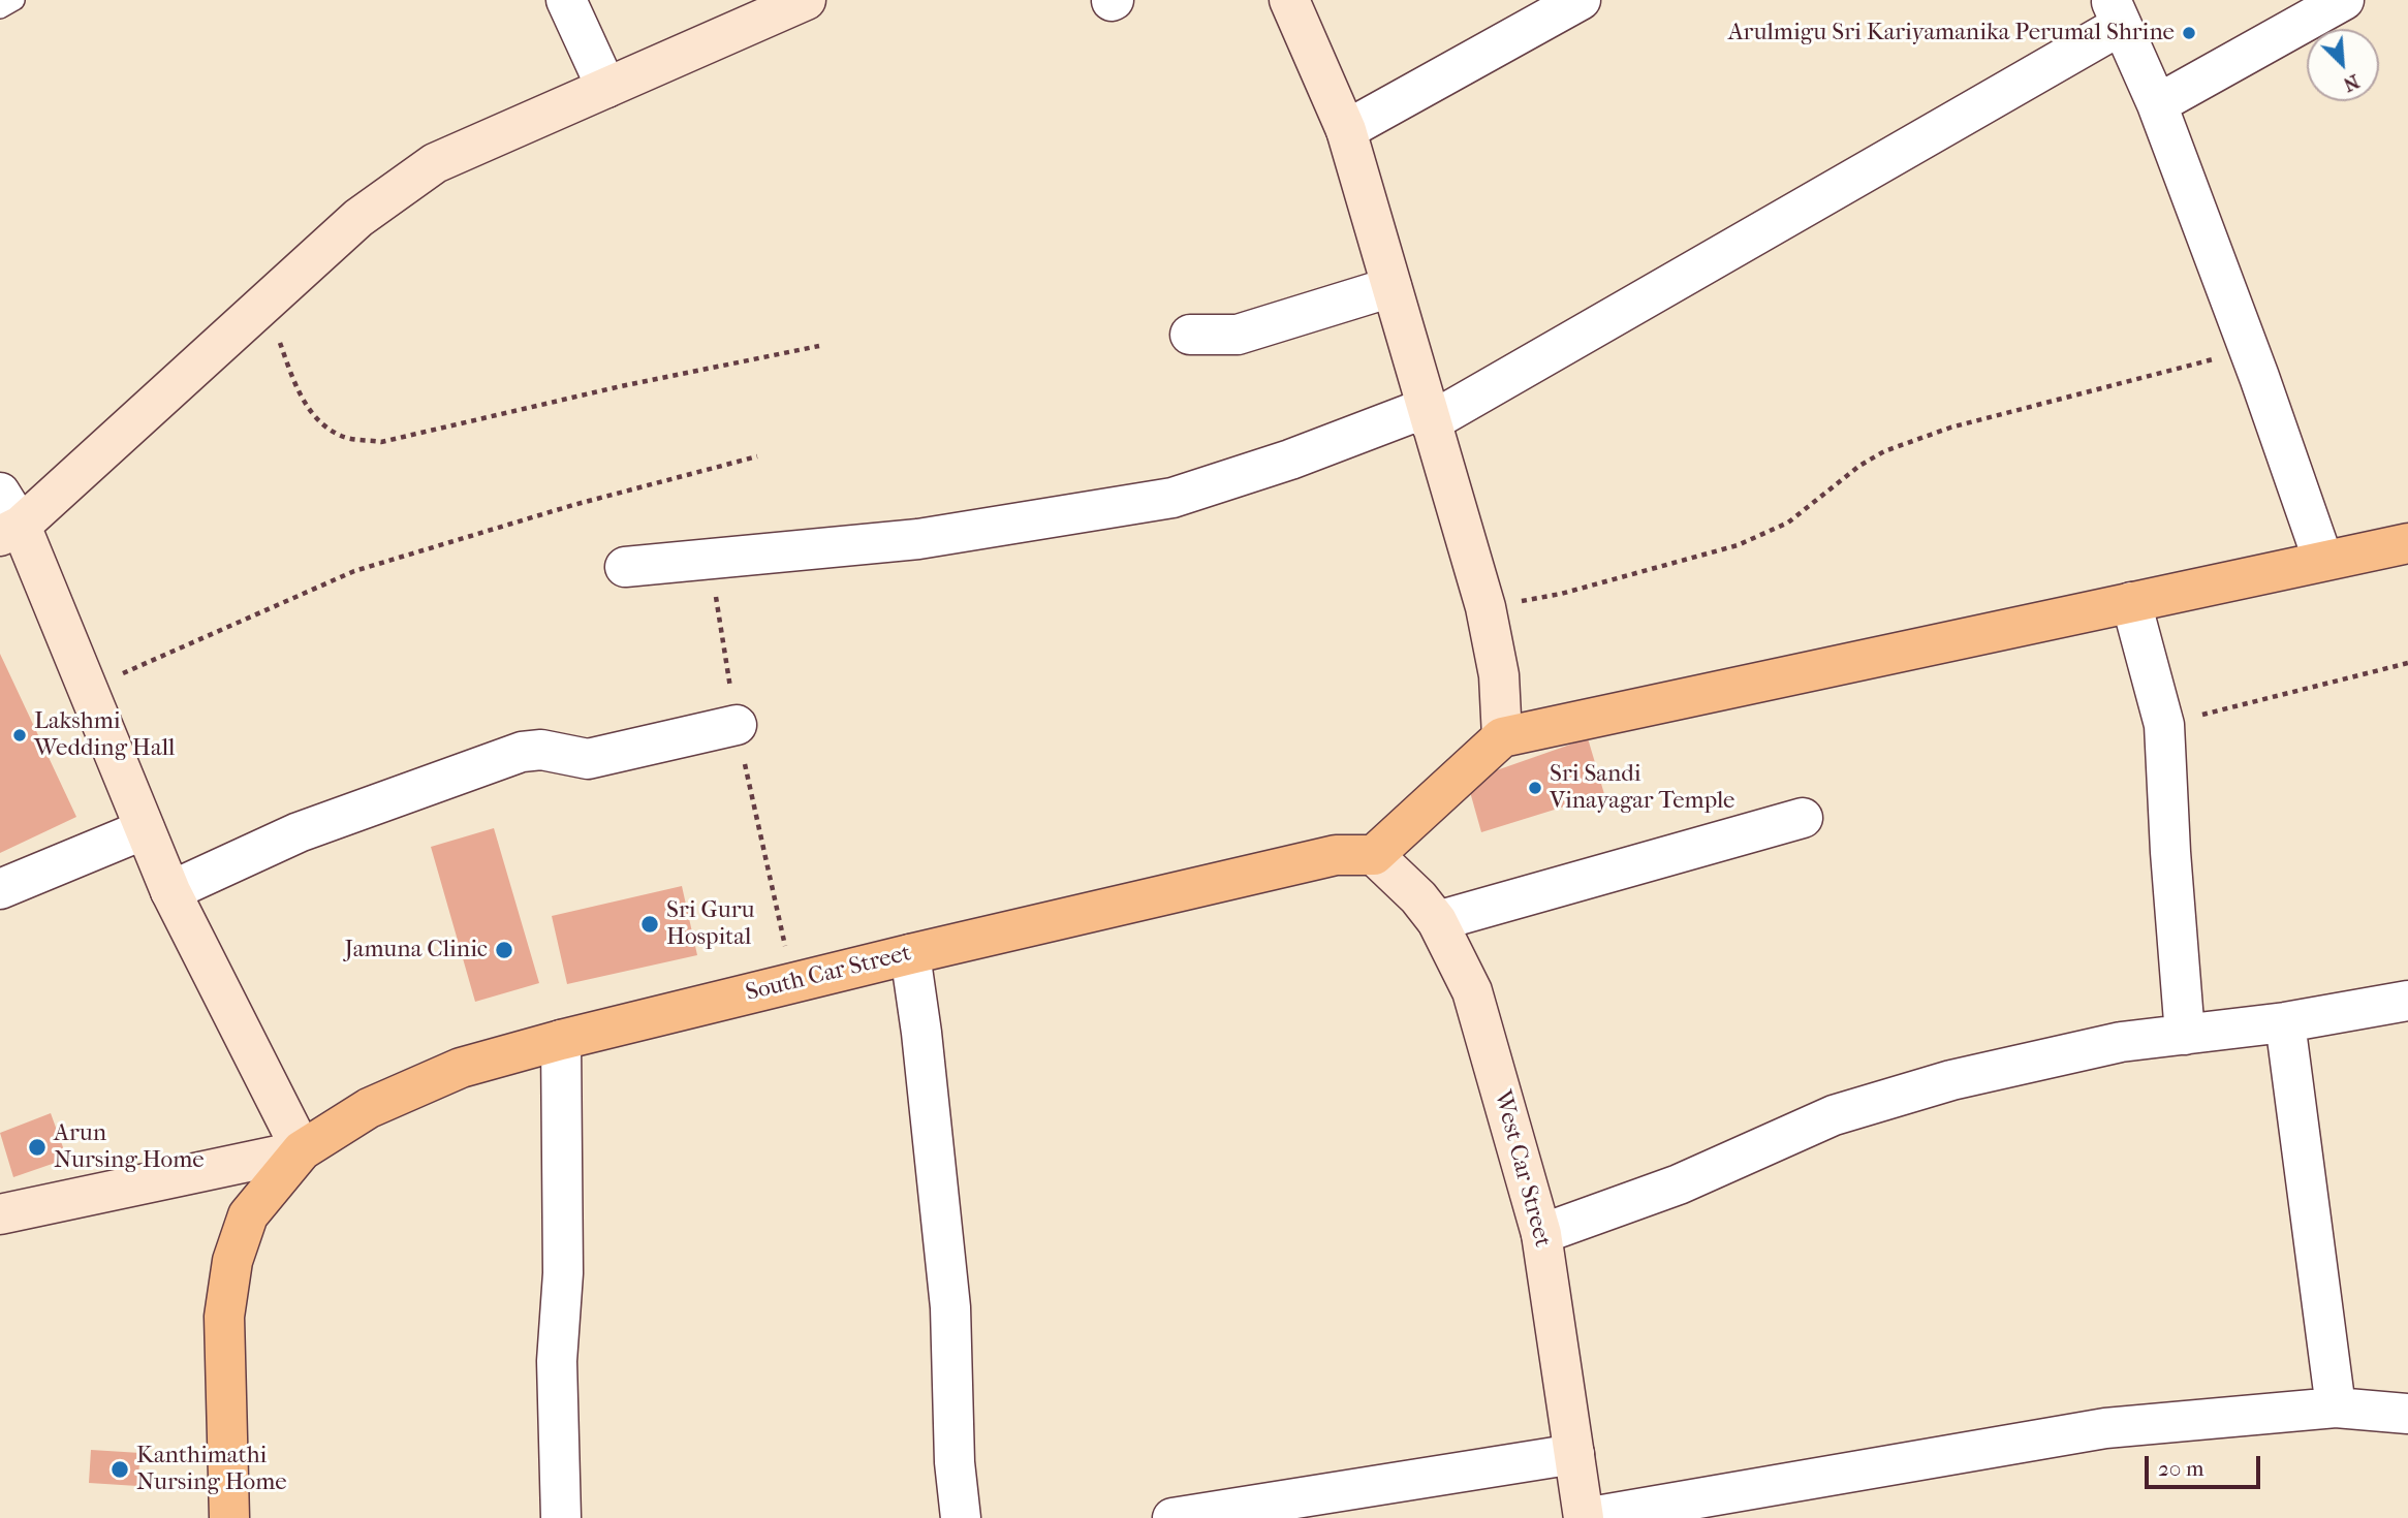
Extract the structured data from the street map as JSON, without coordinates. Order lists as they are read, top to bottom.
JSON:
{
  "streets": {
    "main road": ["South Car Street"],
    "street": ["West Car Street"]
  },
  "crossings": [
    ["South Car Street", "West Car Street"]
  ],
  "places": [
    "Arulmigu Sri Kariyamanika Perumal Shrine",
    "Lakshmi Wedding Hall",
    "Sri Sandi Vinayagar Temple",
    "Sri Guru Hospital",
    "Jamuna Clinic",
    "Arun Nursing Home",
    "Kanthimathi Nursing Home"
  ],
  "scale_bar": "20 m",
  "north": "bottom right"
}
